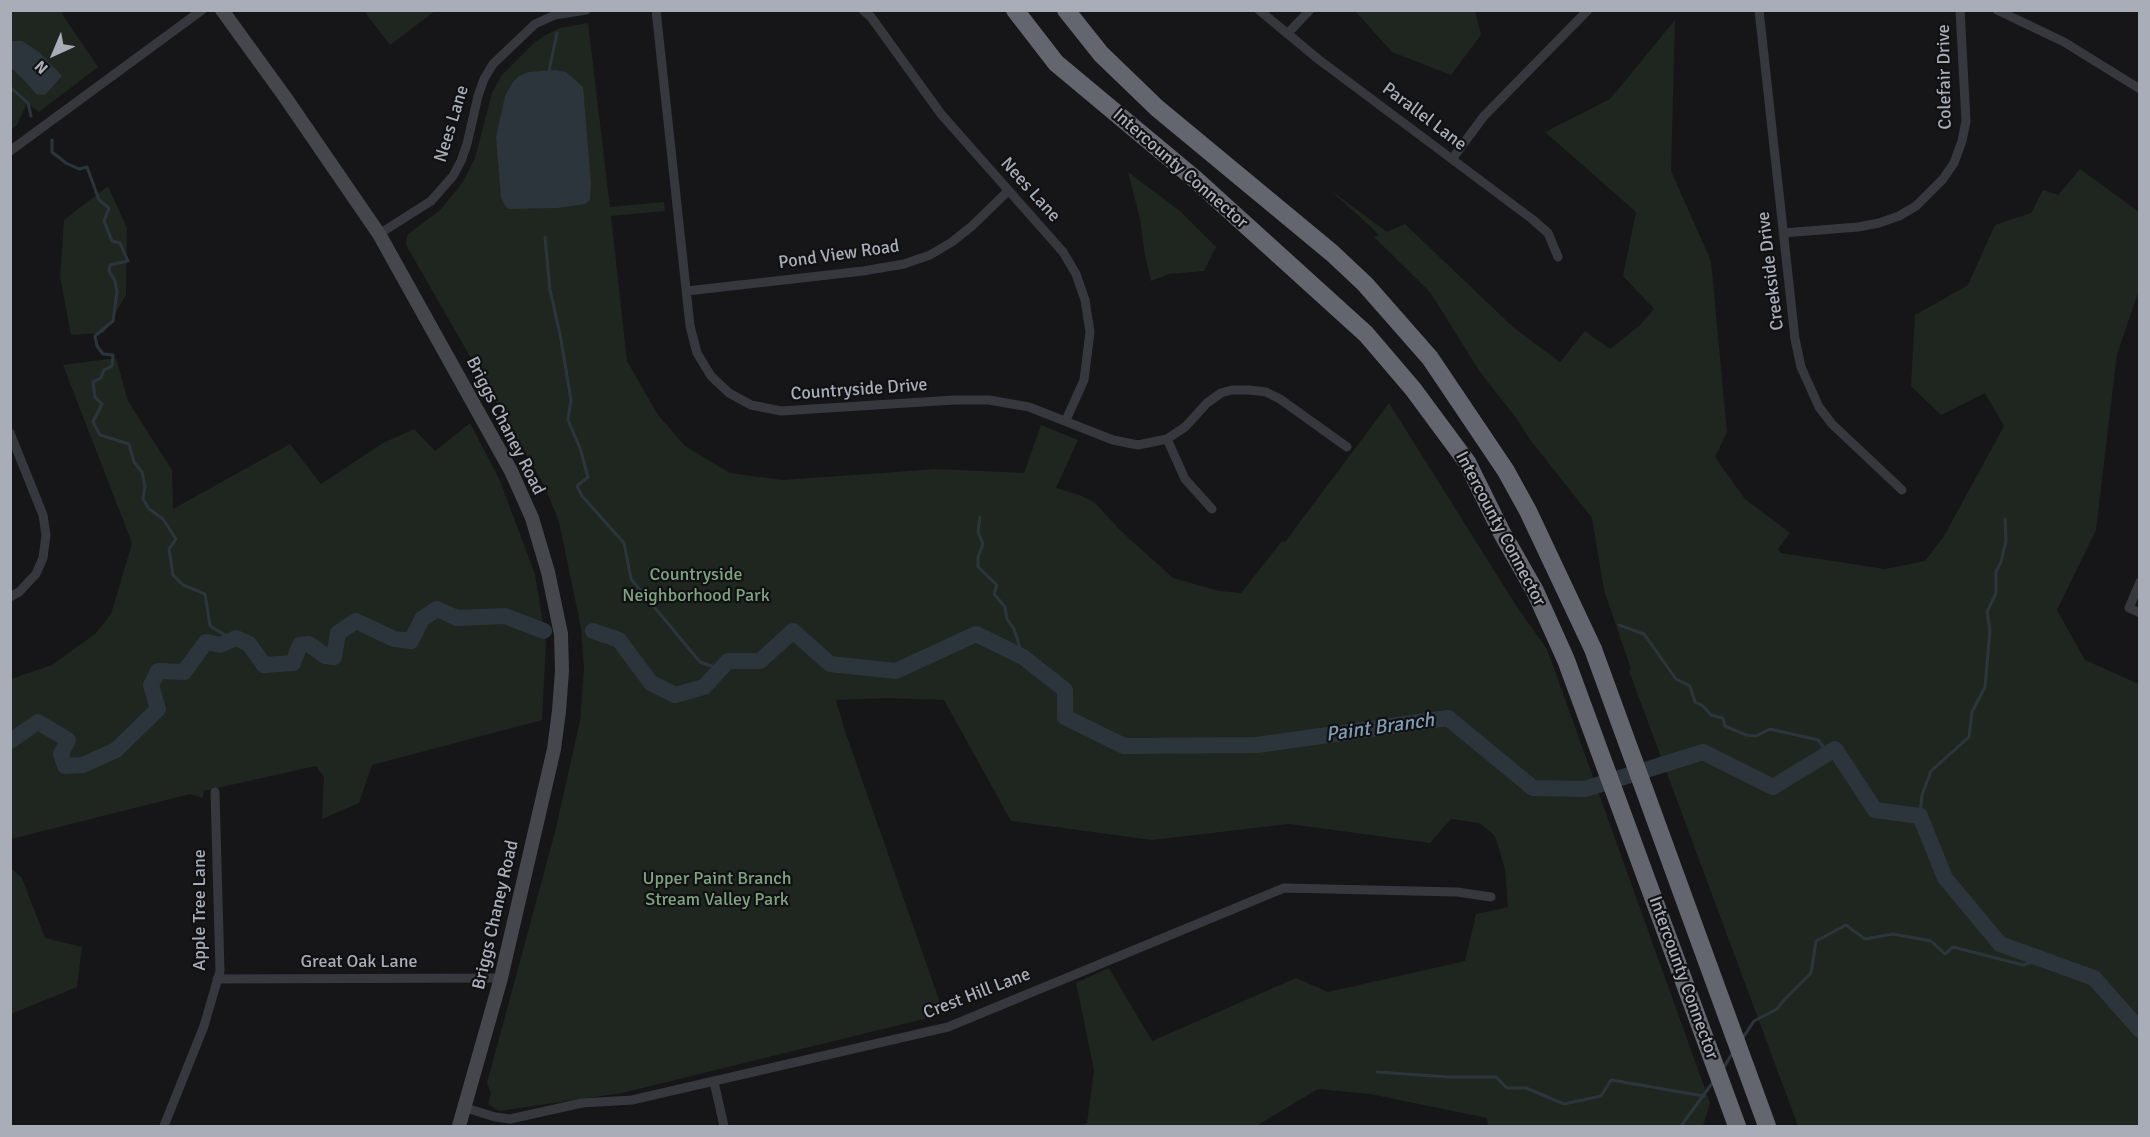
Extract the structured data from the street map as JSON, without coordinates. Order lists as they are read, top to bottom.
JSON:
{
  "streets": {
    "highway": ["Intercounty Connector"],
    "main road": ["Briggs Chaney Road"],
    "street": [
      "Colefair Drive",
      "Parallel Lane",
      "Nees Lane",
      "Pond View Road",
      "Creekside Drive",
      "Countryside Drive",
      "Apple Tree Lane",
      "Great Oak Lane",
      "Crest Hill Lane"
    ]
  },
  "crossings": [
    ["Colefair Drive", "Creekside Drive"],
    ["Nees Lane", "Pond View Road"],
    ["Nees Lane", "Countryside Drive"],
    ["Nees Lane", "Briggs Chaney Road"],
    ["Pond View Road", "Countryside Drive"],
    ["Briggs Chaney Road", "Great Oak Lane"],
    ["Briggs Chaney Road", "Crest Hill Lane"],
    ["Apple Tree Lane", "Great Oak Lane"]
  ],
  "water": ["Paint Branch"],
  "parks": ["Countryside Neighborhood Park", "Upper Paint Branch Stream Valley Park"],
  "north": "bottom left"
}
